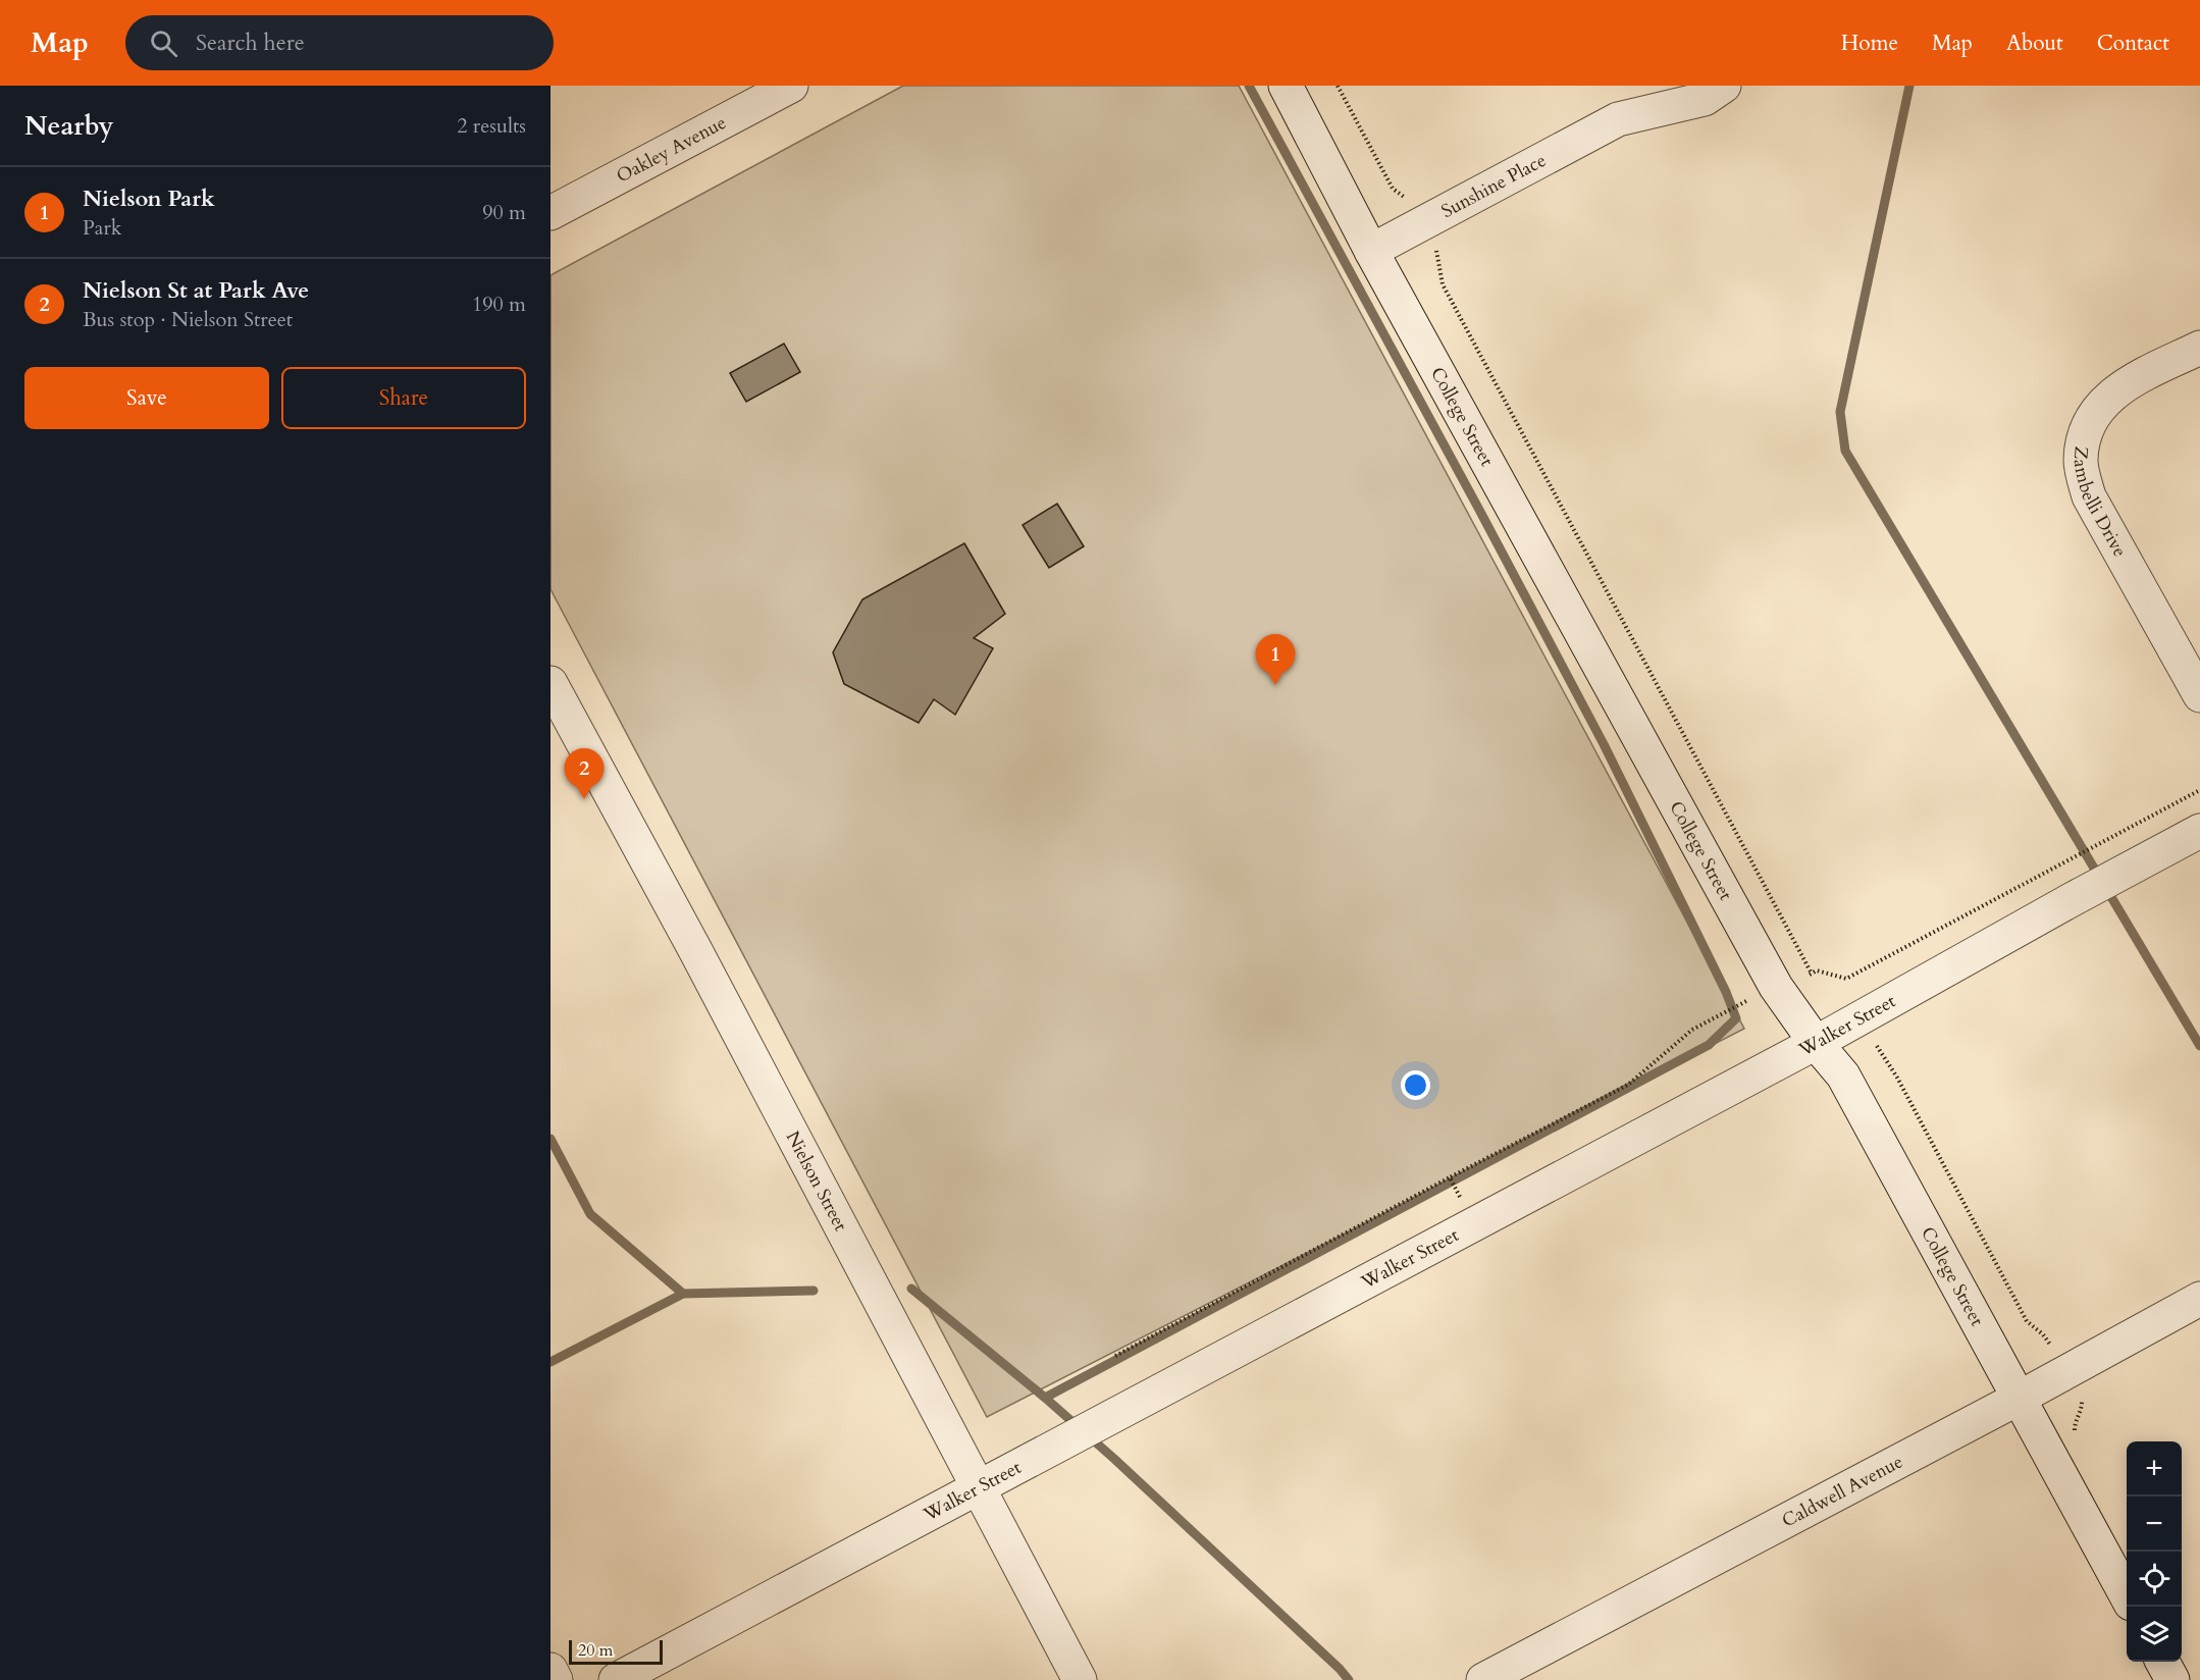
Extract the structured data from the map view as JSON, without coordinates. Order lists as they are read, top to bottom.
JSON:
{
  "streets": {
    "street": [
      "Oakley Avenue",
      "Sunshine Place",
      "College Street",
      "Zambelli Drive",
      "Walker Street",
      "Nielson Street",
      "Caldwell Avenue"
    ]
  },
  "crossings": [
    ["Sunshine Place", "College Street"],
    ["College Street", "Walker Street"],
    ["College Street", "Caldwell Avenue"],
    ["Walker Street", "Nielson Street"]
  ],
  "scale_bar": "20 m",
  "page": {
    "header": "Map",
    "search": "Search here",
    "nav": [
      "Home",
      "Map",
      "About",
      "Contact"
    ],
    "heading": ["Nearby", "2 results"],
    "list": [
      {
        "mark": "1",
        "name": "Nielson Park",
        "note": "Park",
        "value": "90 m"
      },
      {
        "mark": "2",
        "name": "Nielson St at Park Ave",
        "note": "Bus stop · Nielson Street",
        "value": "190 m"
      }
    ],
    "buttons": ["Save", "Share"],
    "pins": ["1", "2"],
    "map_buttons": ["+", "−"],
    "scale": "20 m"
  }
}
